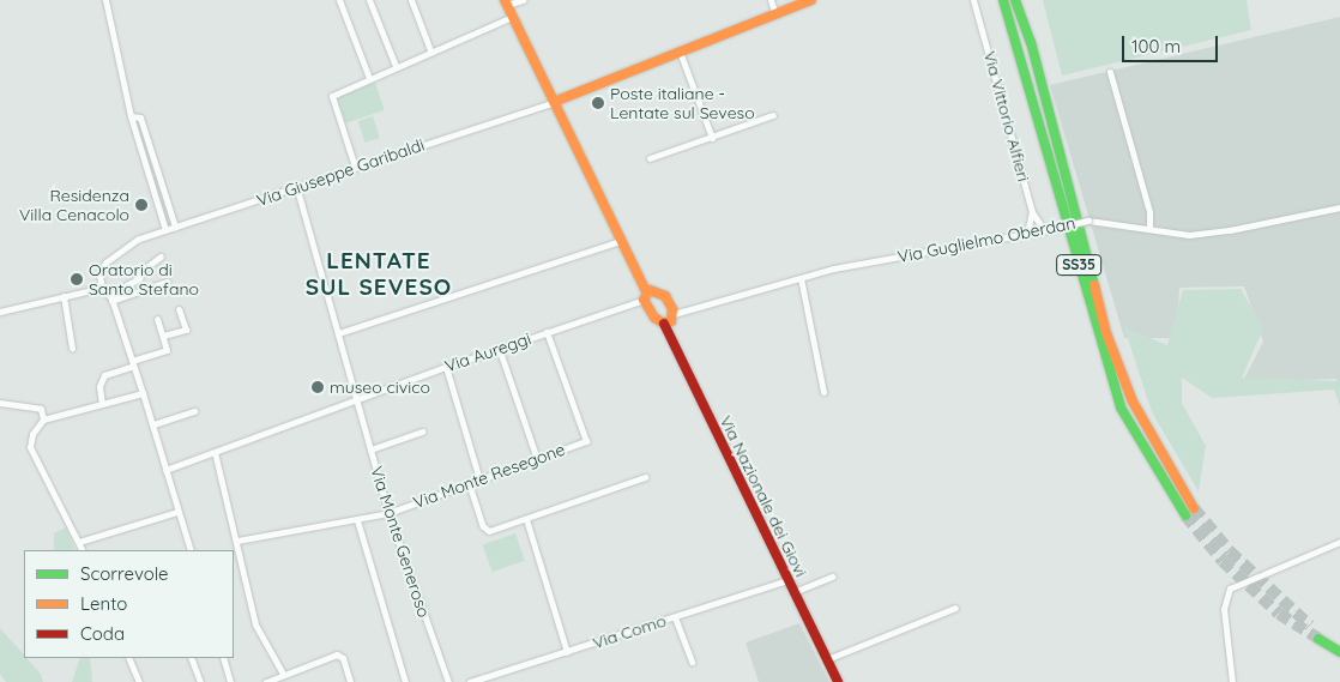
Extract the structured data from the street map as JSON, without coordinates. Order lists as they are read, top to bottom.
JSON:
{
  "streets": {
    "main road": ["SS35", "Via Nazionale dei Giovi"],
    "street": [
      "Via Vittorio Alfieri",
      "Via Giuseppe Garibaldi",
      "Via Guglielmo Oberdan",
      "Via Aureggi",
      "Via Monte Resegone",
      "Via Monte Generoso",
      "Via Como"
    ]
  },
  "crossings": [
    ["Via Vittorio Alfieri", "Via Guglielmo Oberdan"],
    ["Via Giuseppe Garibaldi", "Via Nazionale dei Giovi"],
    ["Via Giuseppe Garibaldi", "Via Monte Generoso"],
    ["Via Aureggi", "Via Monte Resegone"],
    ["Via Aureggi", "Via Nazionale dei Giovi"],
    ["Via Aureggi", "Via Monte Generoso"],
    ["Via Monte Resegone", "Via Monte Generoso"],
    ["Via Nazionale dei Giovi", "Via Como"]
  ],
  "districts": ["LENTATE SUL SEVESO"],
  "places": [
    "Poste italiane - Lentate sul Seveso",
    "Residenza Villa Cenacolo",
    "Oratorio di Santo Stefano",
    "museo civico"
  ],
  "legend": ["Scorrevole", "Lento", "Coda"],
  "scale_bar": "100 m"
}
